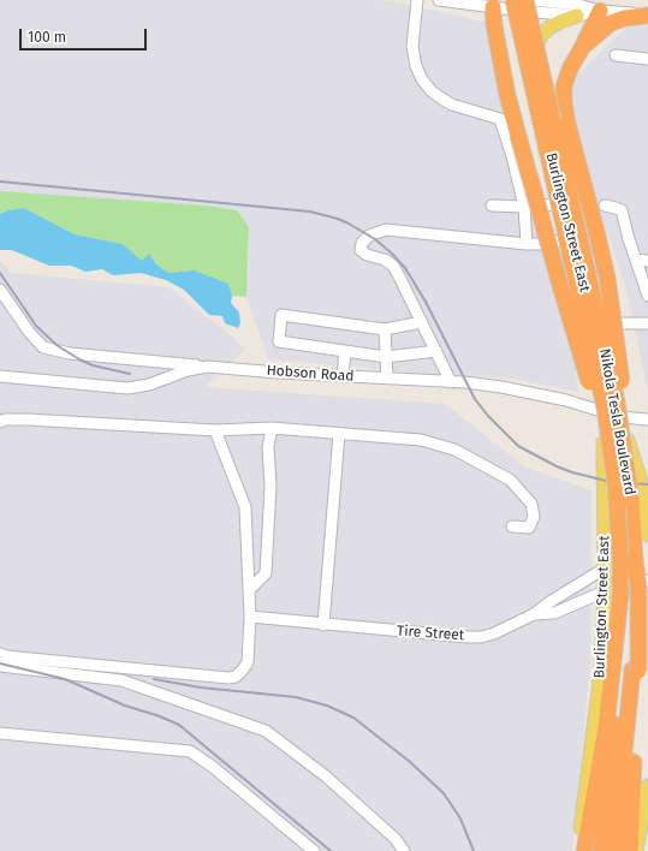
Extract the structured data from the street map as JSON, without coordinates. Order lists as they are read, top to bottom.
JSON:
{
  "streets": {
    "highway": ["Nikola Tesla Boulevard"],
    "main road": ["Burlington Street East"],
    "street": ["Hobson Road", "Tire Street"]
  },
  "crossings": [
    ["Burlington Street East", "Hobson Road"],
    ["Burlington Street East", "Nikola Tesla Boulevard"],
    ["Burlington Street East", "Tire Street"],
    ["Nikola Tesla Boulevard", "Tire Street"]
  ],
  "scale_bar": "100 m"
}
